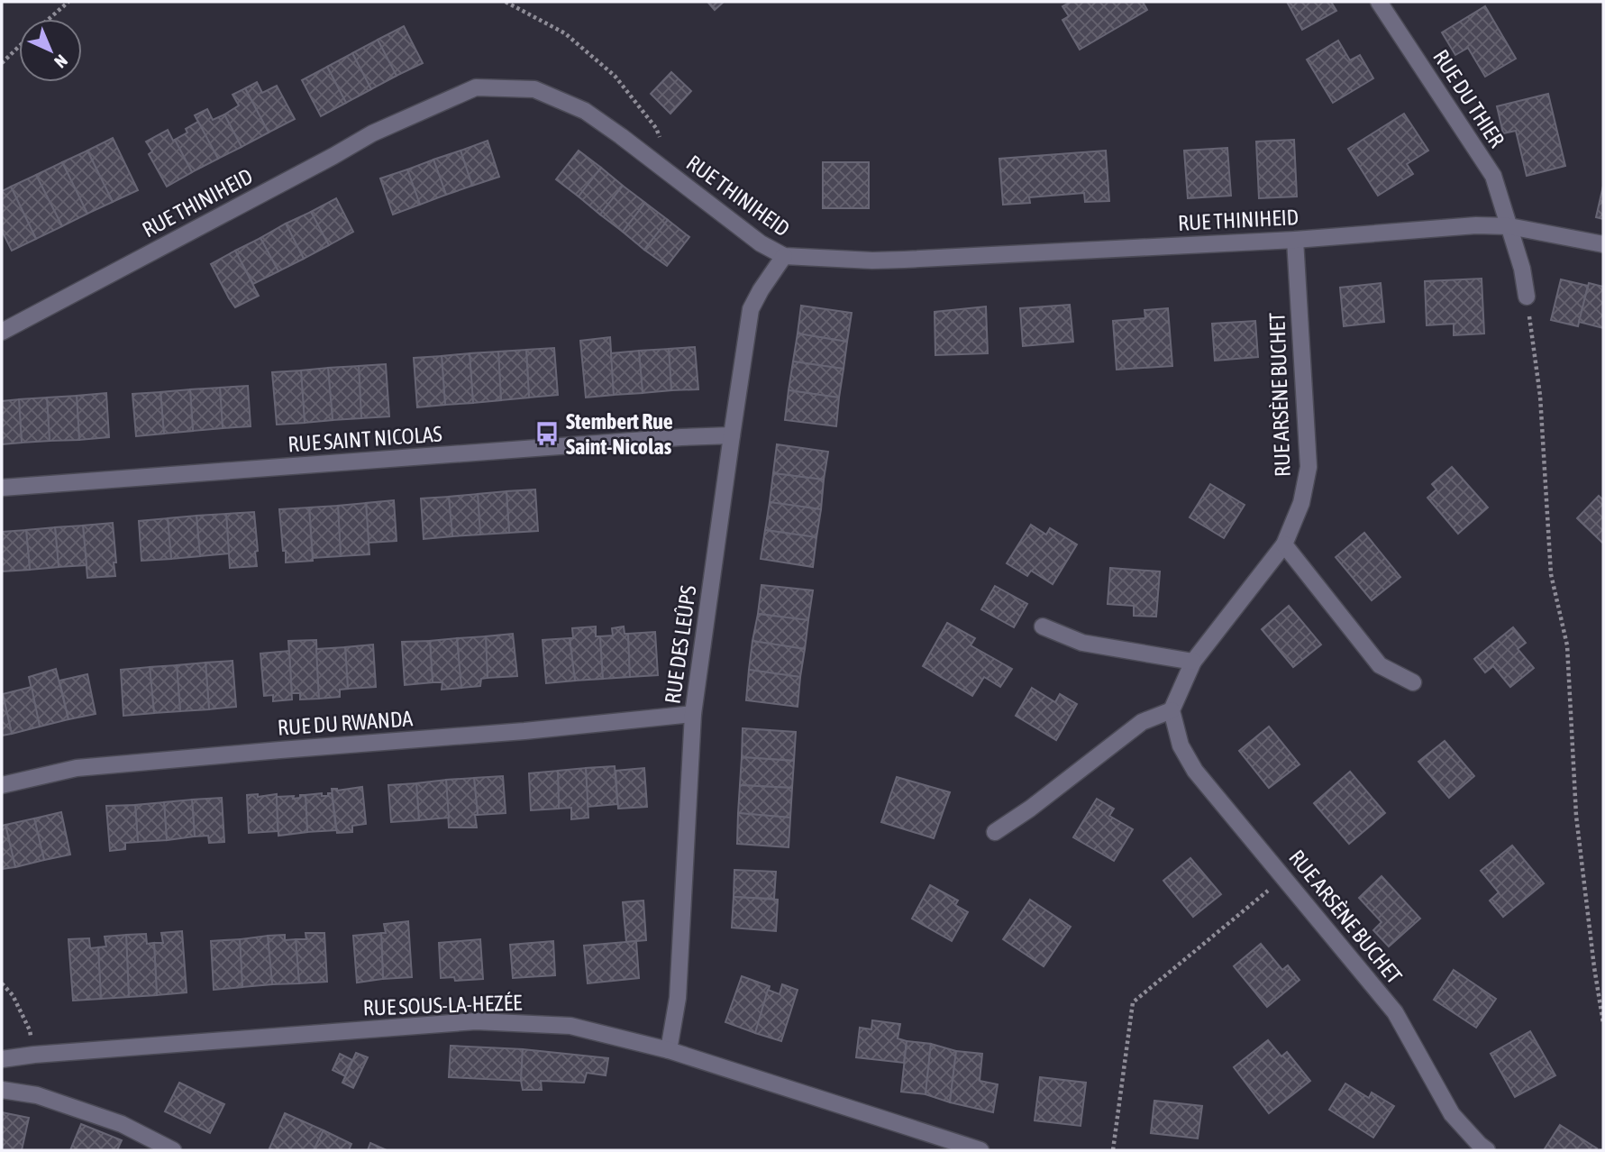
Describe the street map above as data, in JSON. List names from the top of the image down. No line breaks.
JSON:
{"streets":{"street":["RUE DU THIER","RUE THINIHEID","RUE ARSÈNE BUCHET","RUE SAINT NICOLAS","RUE DES LEÛPS","RUE DU RWANDA","RUE SOUS-LA-HEZÉE"]},"crossings":[["RUE DU THIER","RUE THINIHEID"],["RUE THINIHEID","RUE ARSÈNE BUCHET"],["RUE THINIHEID","RUE DES LEÛPS"],["RUE SAINT NICOLAS","RUE DES LEÛPS"],["RUE DES LEÛPS","RUE DU RWANDA"],["RUE DES LEÛPS","RUE SOUS-LA-HEZÉE"]],"places":{"bus stop":["Stembert Rue Saint-Nicolas"]},"north":"bottom right"}
